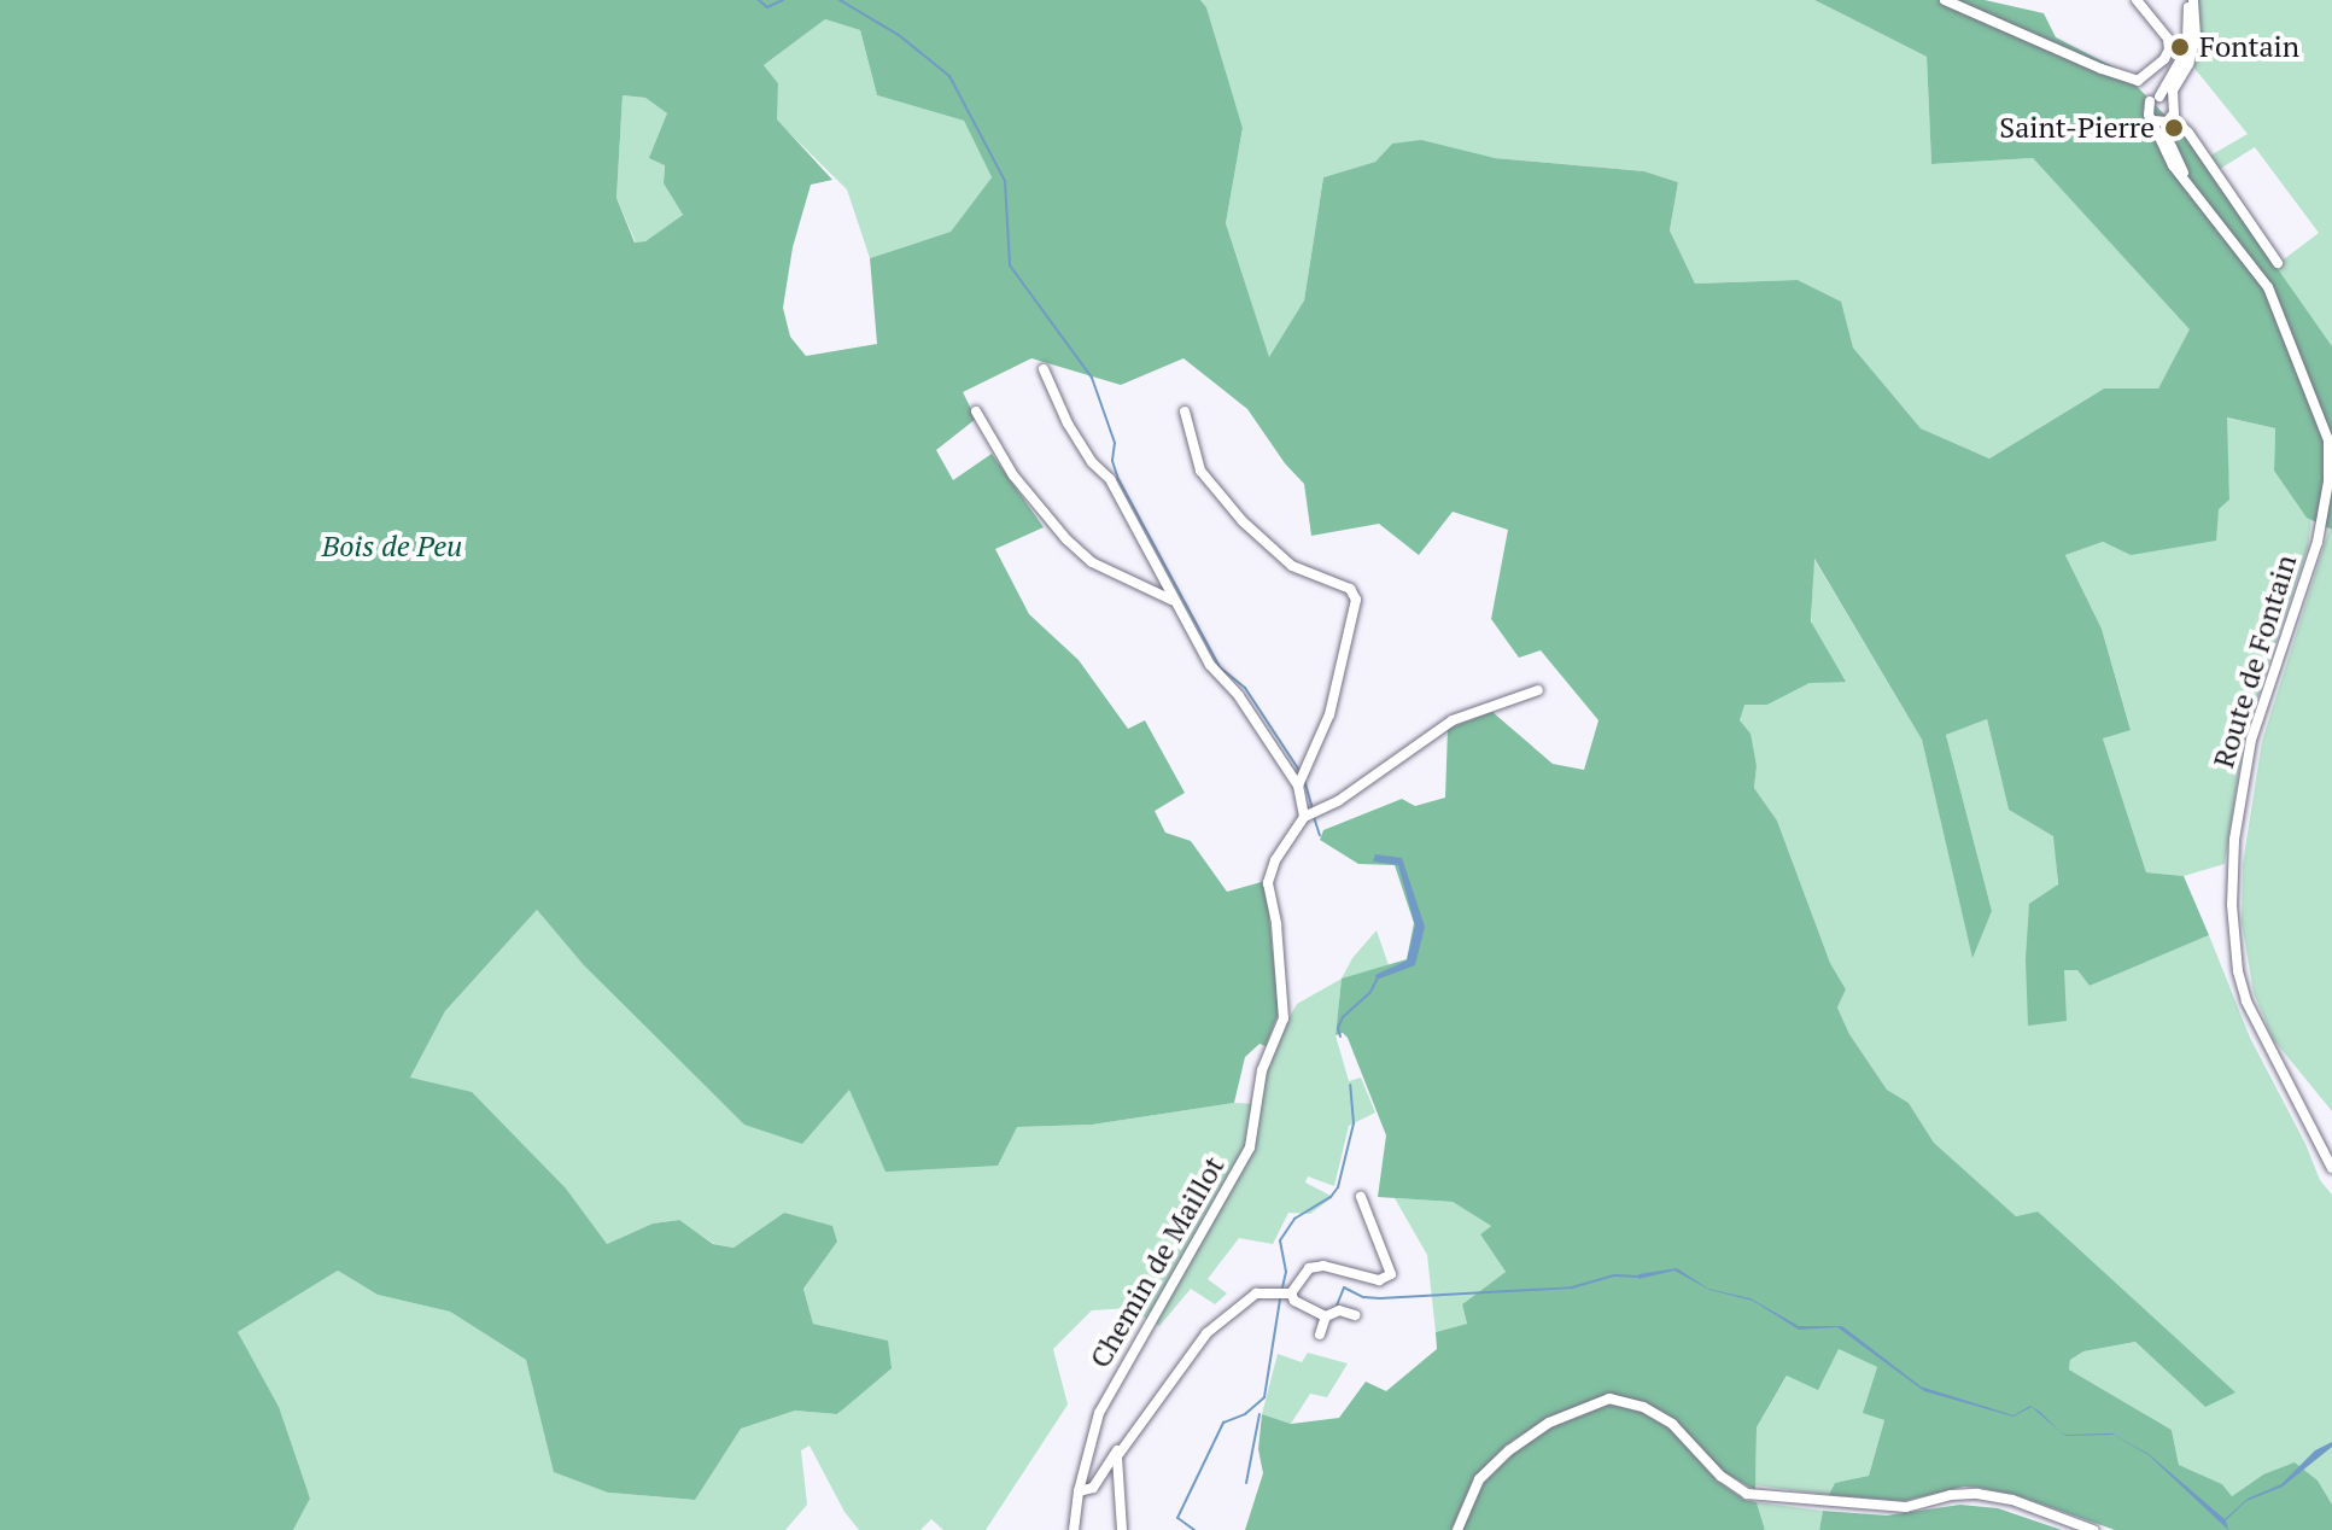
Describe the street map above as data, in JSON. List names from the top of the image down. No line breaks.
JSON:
{"streets":{"street":["Route de Fontain","Chemin de Maillot"]},"parks":["Bois de Peu"],"places":["Fontain","Saint-Pierre"]}
